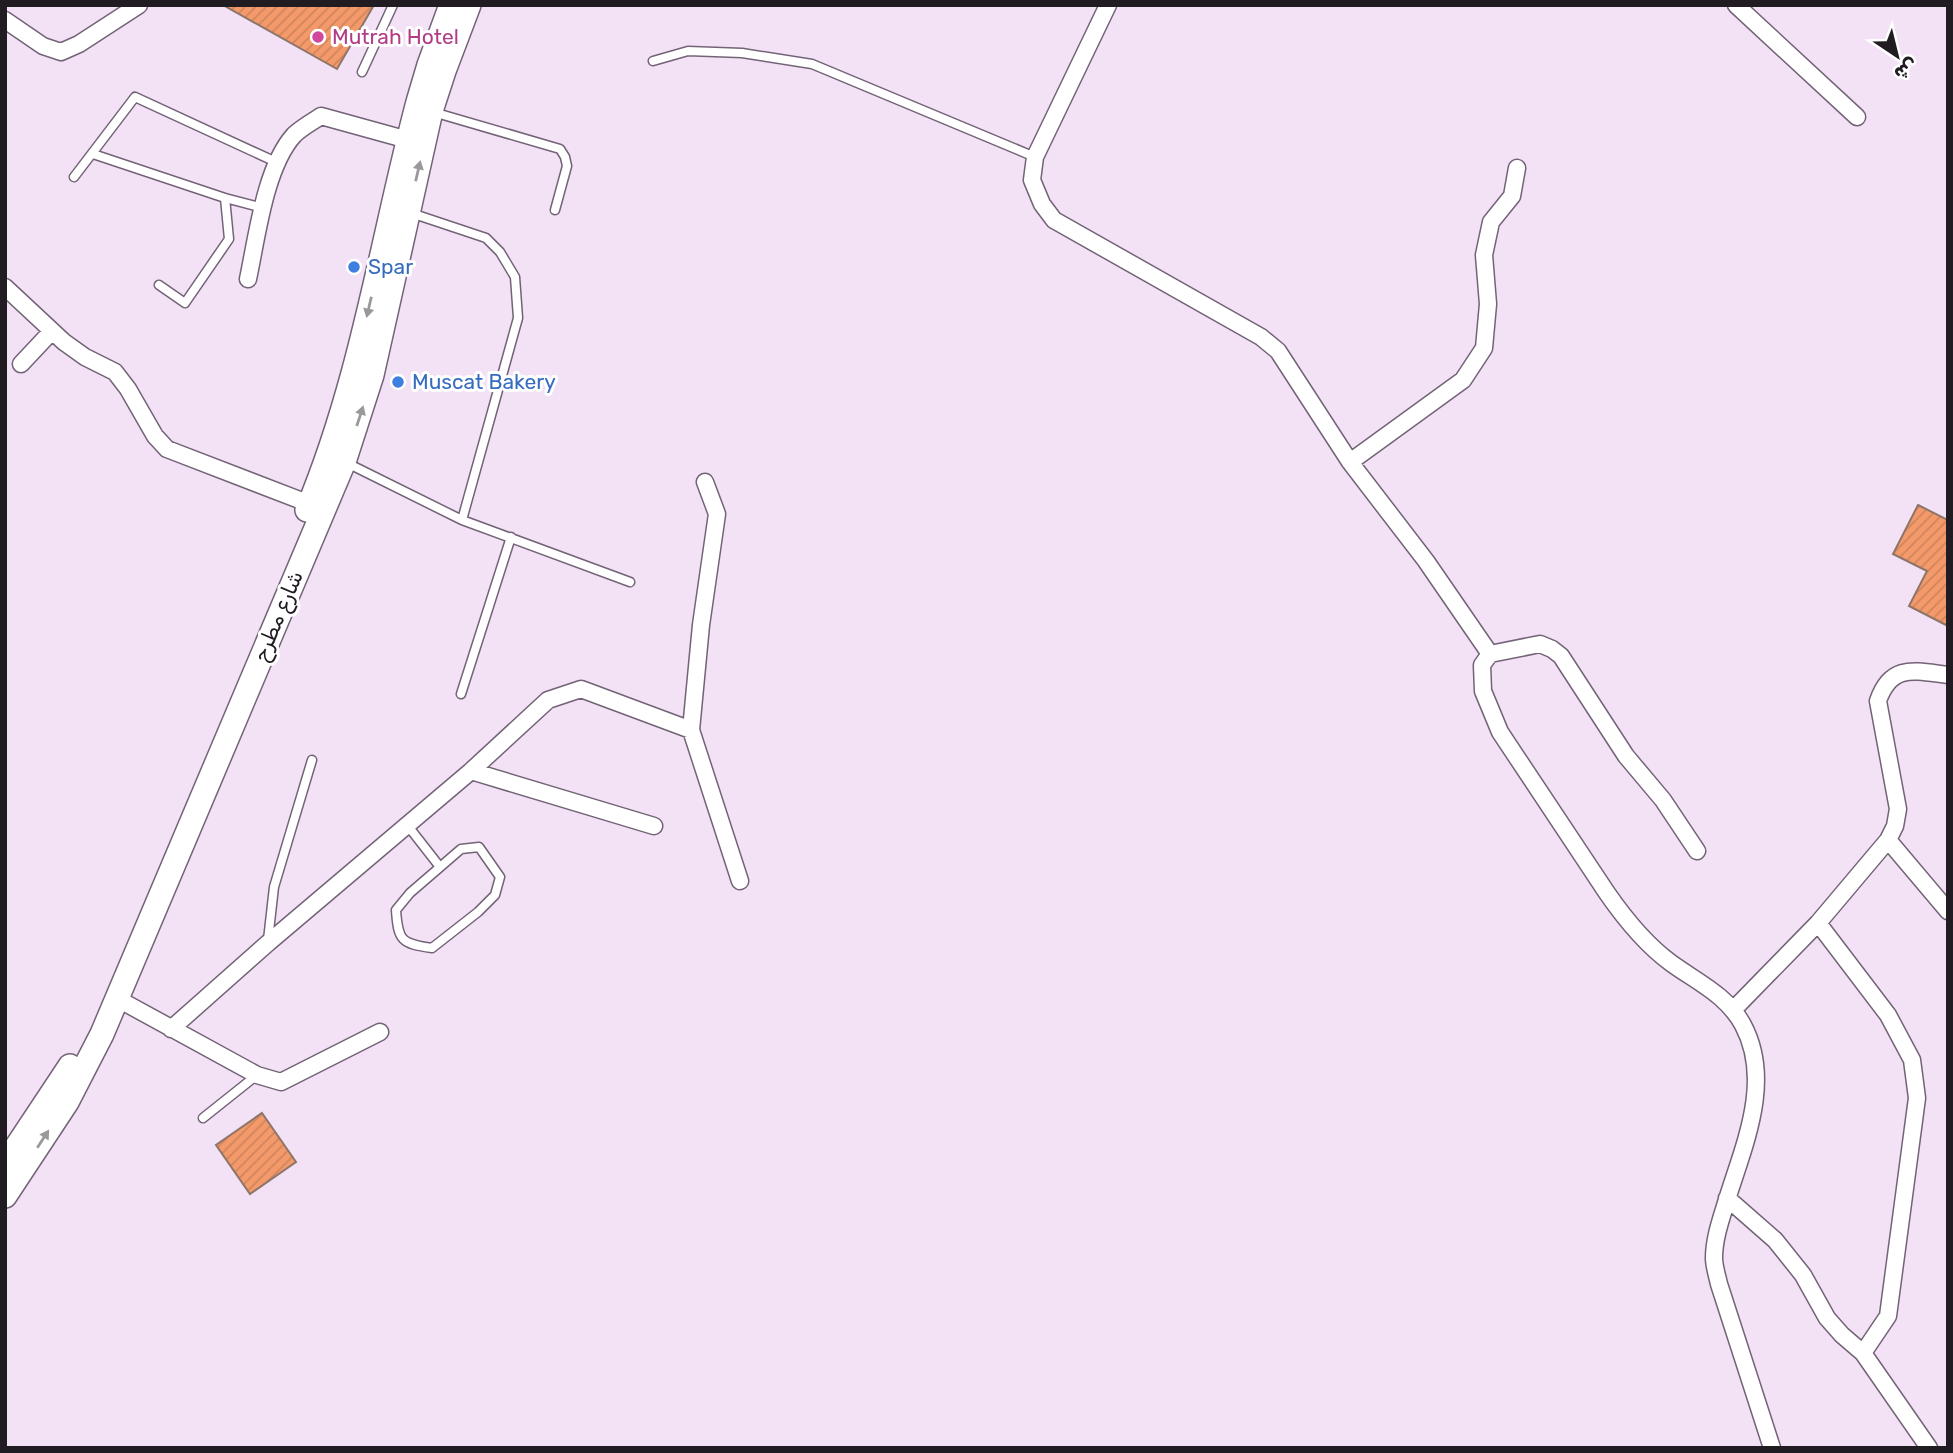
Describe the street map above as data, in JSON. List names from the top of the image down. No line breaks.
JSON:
{"streets":{"main road":["شارع مطرح"]},"places":["Mutrah Hotel","Spar","Muscat Bakery"],"north":"bottom right"}
